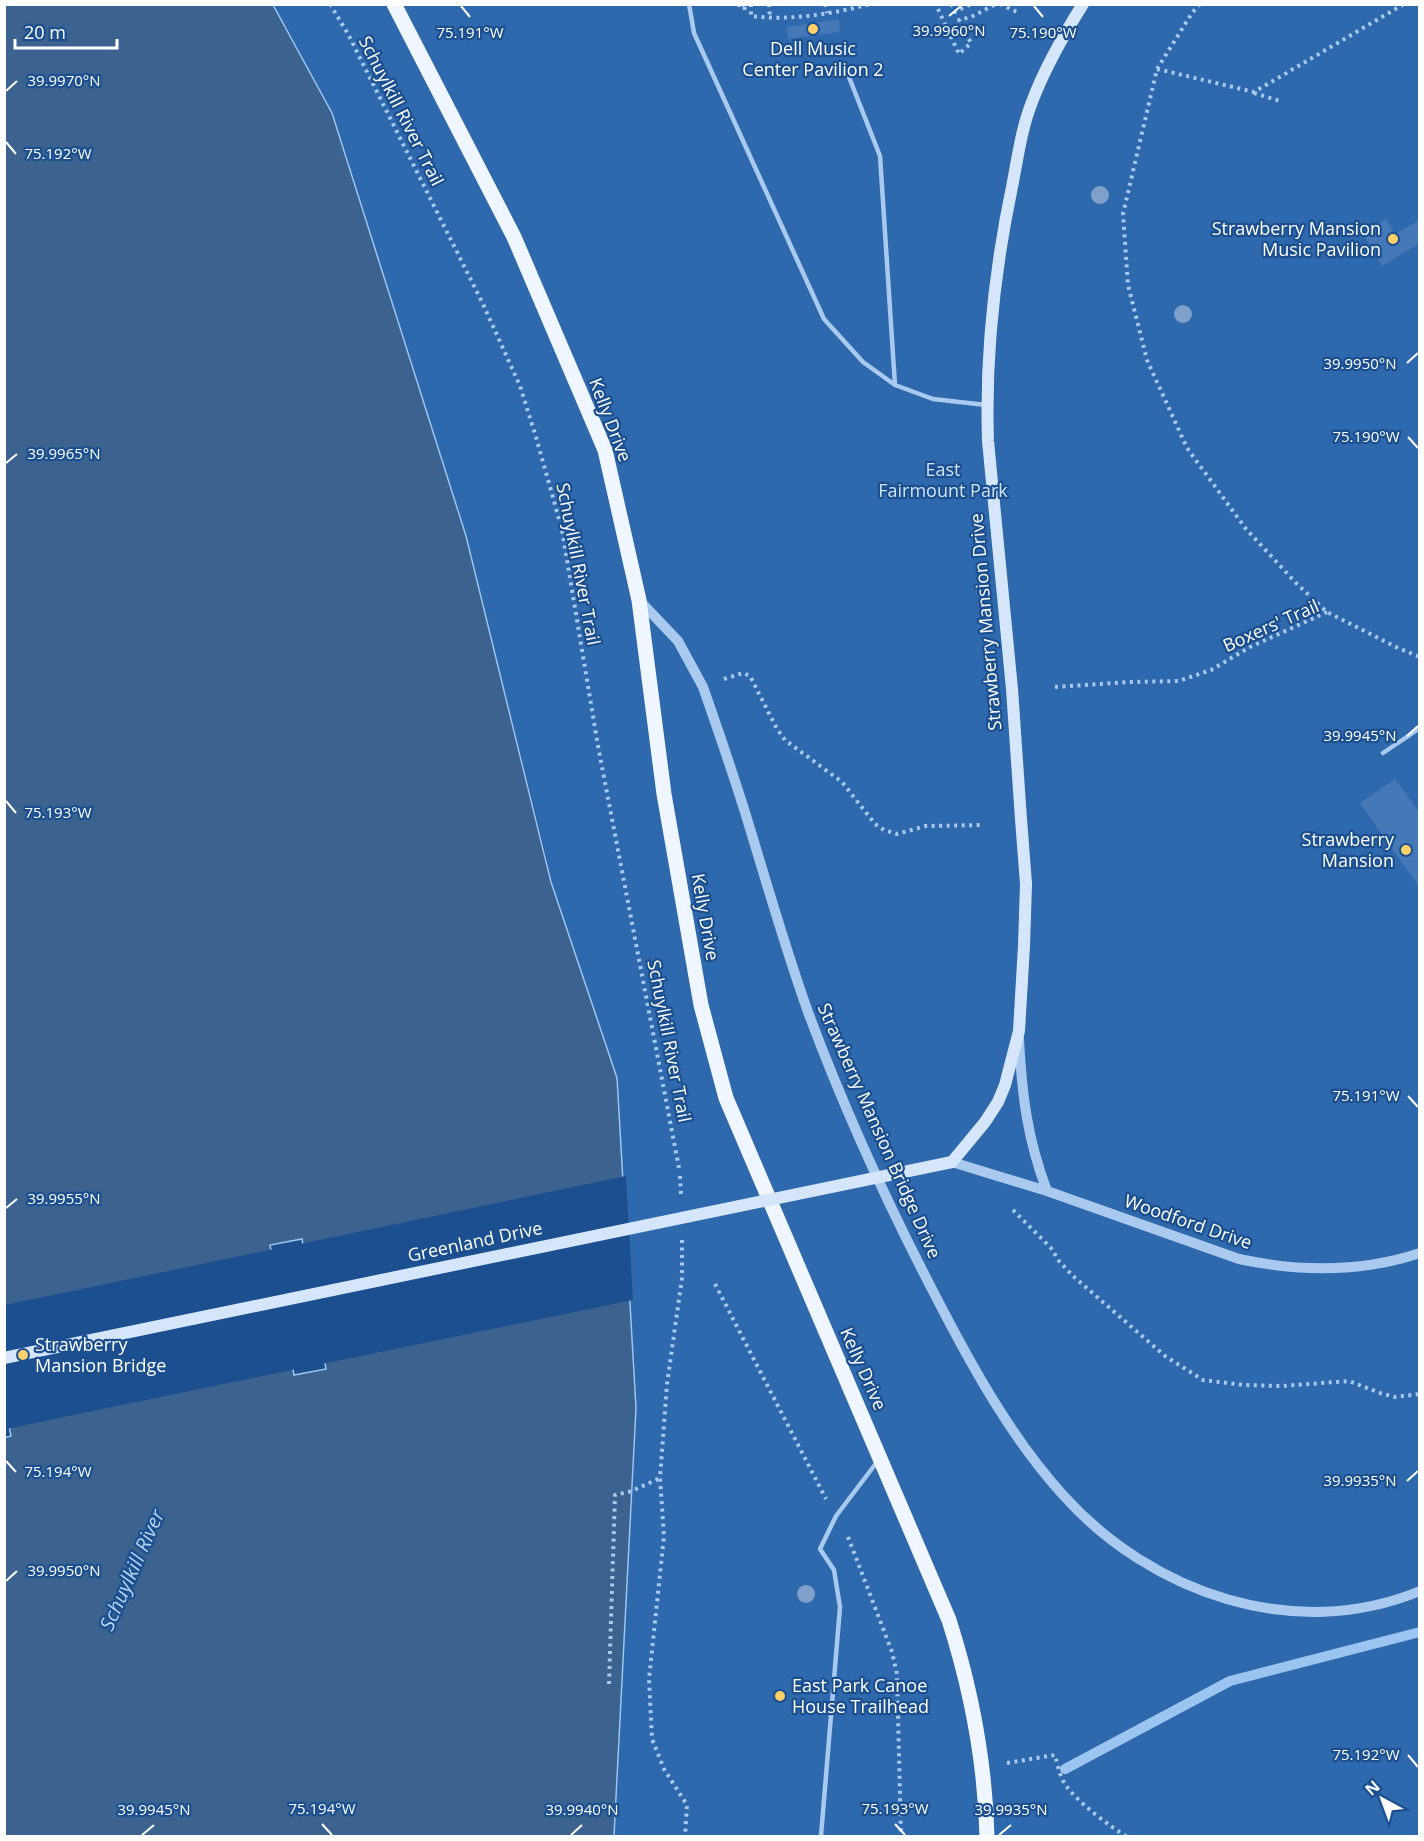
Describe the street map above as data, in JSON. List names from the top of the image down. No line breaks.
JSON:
{"streets":{"main road":["Kelly Drive","Strawberry Mansion Drive","Greenland Drive"],"street":["Strawberry Mansion Bridge Drive","Woodford Drive"],"path":["Schuylkill River Trail","Boxers' Trail"]},"crossings":[["Kelly Drive","Strawberry Mansion Bridge Drive"],["Strawberry Mansion Drive","Woodford Drive"],["Strawberry Mansion Drive","Greenland Drive"],["Woodford Drive","Greenland Drive"]],"water":["Schuylkill River"],"parks":["East Fairmount Park"],"places":["Dell Music Center Pavilion 2","Strawberry Mansion Music Pavilion","Strawberry Mansion","Strawberry Mansion Bridge","East Park Canoe House Trailhead"],"scale_bar":"20 m","north":"top left","coordinates":["39.9960°N","75.191°W","75.190°W","39.9970°N","75.192°W","39.9950°N","39.9965°N","39.9945°N","75.193°W","39.9955°N","75.194°W","39.9935°N","39.9940°N"]}
